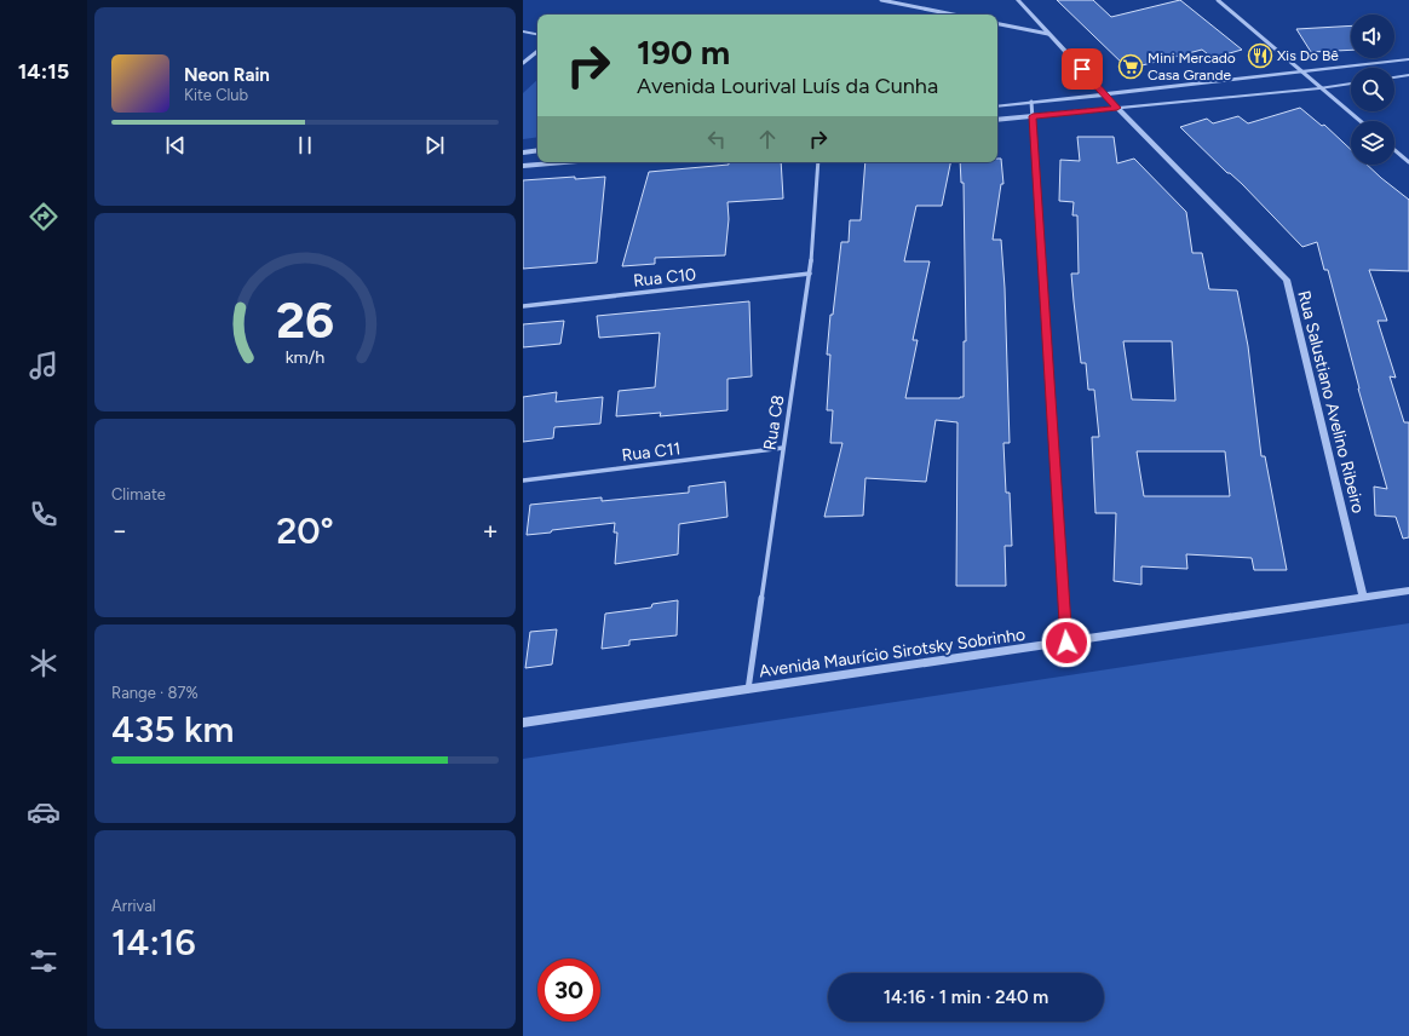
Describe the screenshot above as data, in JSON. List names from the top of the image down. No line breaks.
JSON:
{"streets":{"street":["Rua C10","Rua Salustiano Avelino Ribeiro","Rua C8","Rua C11","Avenida Maurício Sirotsky Sobrinho"]},"crossings":[["Rua C10","Rua C8"],["Rua Salustiano Avelino Ribeiro","Avenida Maurício Sirotsky Sobrinho"],["Rua C8","Rua C11"],["Rua C8","Avenida Maurício Sirotsky Sobrinho"]],"places":{"restaurant":["Xis Do Bê"],"supermarket":["Mini Mercado Casa Grande"]},"page":{"tabs":"14:15","turn":["190 m","Avenida Lourival Luís da Cunha"],"song":["Neon Rain","Kite Club"],"tile":["Climate",["Range · 87%","435 km"],["Arrival","14:16"]],"heat":["−","20°","+"],"limit":"30","trip":"14:16 · 1 min · 240 m","gauge":["26","km/h"]}}
